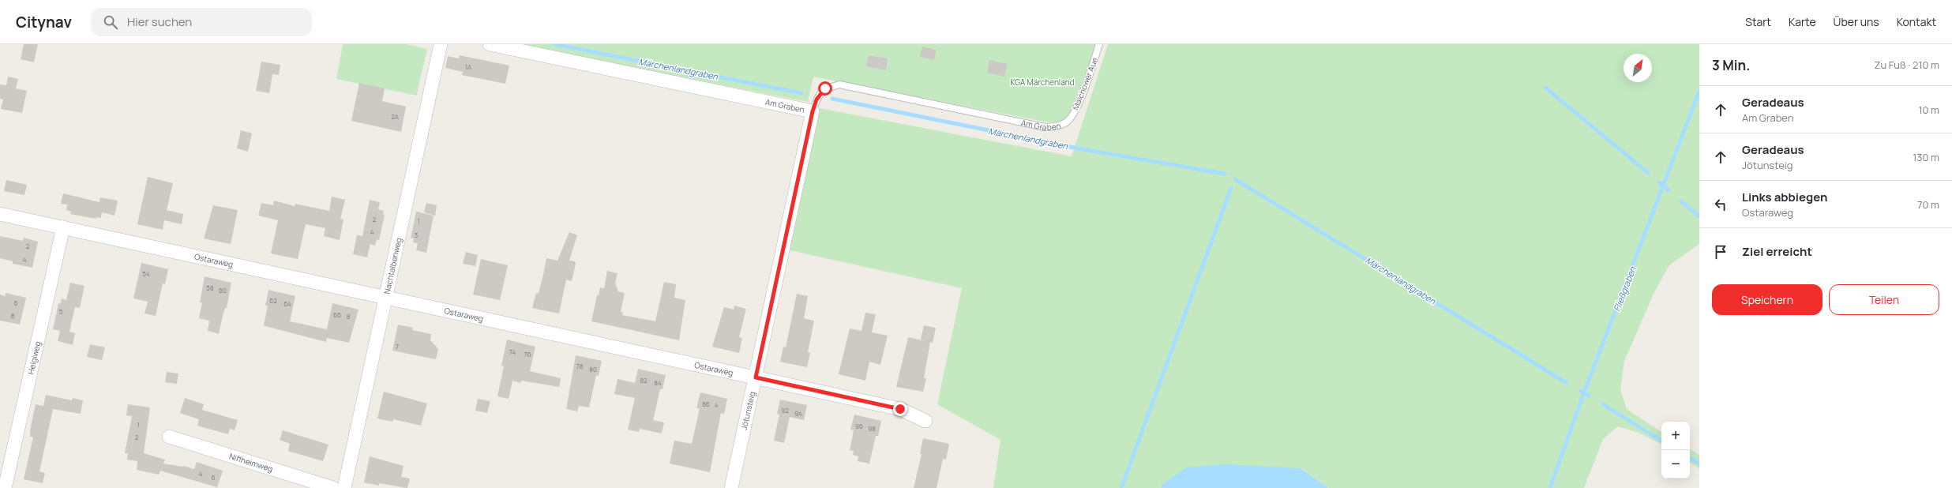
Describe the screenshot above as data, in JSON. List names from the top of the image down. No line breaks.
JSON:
{"streets":{"street":["Am Graben","Ostaraweg","Nachtalbenweg","Helgiweg","Jötunsteig","Niflheimweg"],"lane":["Malchower Aue"]},"crossings":[["Malchower Aue","Am Graben"],["Am Graben","Jötunsteig"],["Ostaraweg","Nachtalbenweg"],["Ostaraweg","Helgiweg"],["Ostaraweg","Jötunsteig"]],"water":["Märchenlandgraben","Fließgraben"],"parks":["KGA Märchenland"],"house_numbers":["1A","2A","2","1","4","3","2","4","54","58","60","62","6","64","5","66","8","8","7","74","76","78","80","82","84","86","4","92","94","1","96","98","2","4","6"],"north":"top right","page":{"header":"Citynav","search":"Hier suchen","nav":["Start","Karte","Über uns","Kontakt"],"heading":["3 Min.","Zu Fuß · 210 m"],"list":[["Geradeaus","Am Graben","10 m"],["Geradeaus","Jötunsteig","130 m"],["Links abbiegen","Ostaraweg","70 m"],"Ziel erreicht"],"buttons":["Speichern","Teilen"],"map_buttons":["+","−"]}}
